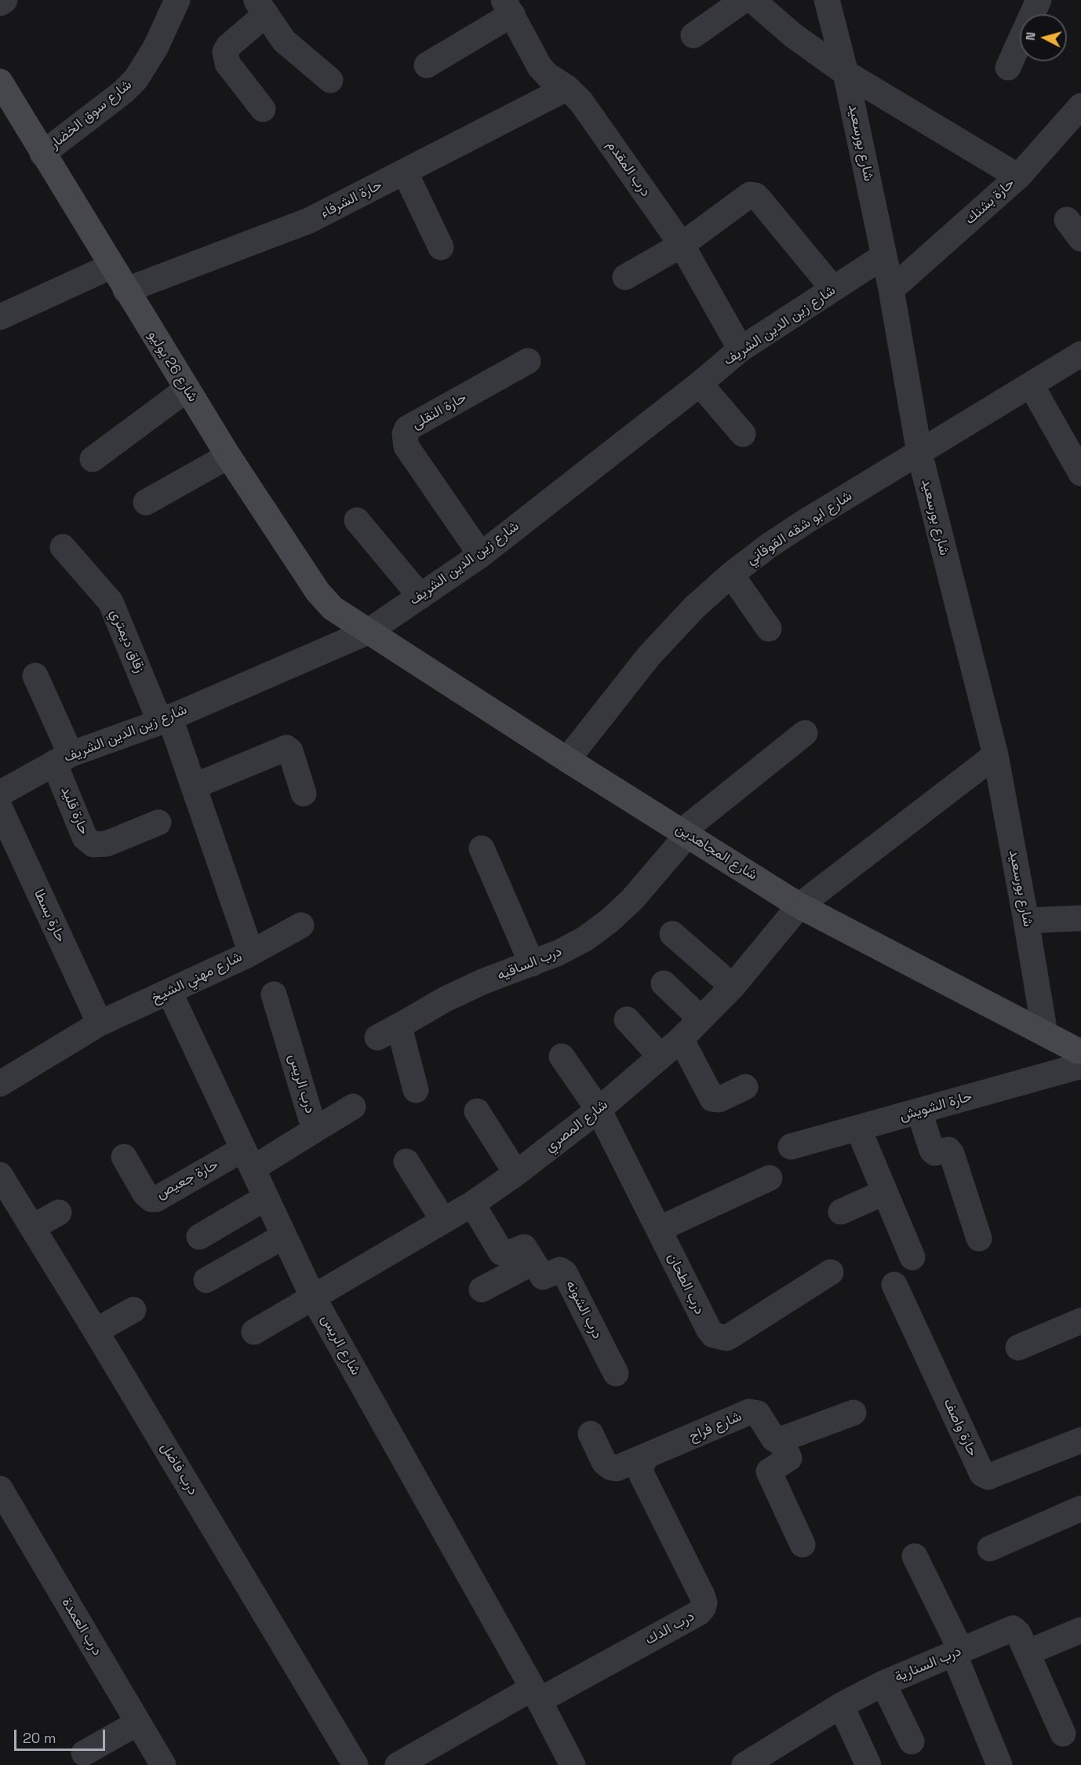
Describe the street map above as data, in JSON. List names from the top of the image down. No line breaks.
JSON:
{"streets":{"street":["شارع سوق الخضار","شارع بورسعيد","درب المقدم","حارة الشرفاء","حارة بشنك","شارع زين الدين الشريف","شارع 26 يوليو","حارة النقلى","شارع ابو شقه القوقاني","زقاق ديمتري","حارة قليد","شارع المجاهدين","حارة بسطا","درب الساقيه","شارع مهني الشيخ","درب الريس","حارة الشويش","شارع المصري","حارة جعيص","درب الطحان","درب الشونه","شارع الريس","شارع فراج","حارة واصف","درب فاضل","درب العمدة","درب الدك","درب السنارية"]},"crossings":[["شارع سوق الخضار","شارع 26 يوليو"],["شارع بورسعيد","حارة بشنك"],["شارع بورسعيد","شارع زين الدين الشريف"],["شارع بورسعيد","شارع ابو شقه القوقاني"],["شارع بورسعيد","شارع المجاهدين"],["شارع بورسعيد","شارع المصري"],["درب المقدم","حارة الشرفاء"],["درب المقدم","شارع زين الدين الشريف"],["حارة الشرفاء","شارع 26 يوليو"],["شارع زين الدين الشريف","شارع 26 يوليو"],["شارع زين الدين الشريف","حارة النقلى"],["شارع زين الدين الشريف","زقاق ديمتري"],["شارع زين الدين الشريف","حارة قليد"],["شارع زين الدين الشريف","شارع المجاهدين"],["شارع زين الدين الشريف","شارع مهني الشيخ"],["شارع 26 يوليو","شارع المجاهدين"],["شارع ابو شقه القوقاني","شارع المجاهدين"],["زقاق ديمتري","شارع مهني الشيخ"],["شارع المجاهدين","درب الساقيه"],["شارع المجاهدين","حارة الشويش"],["شارع المجاهدين","شارع المصري"],["حارة بسطا","شارع مهني الشيخ"],["شارع مهني الشيخ","شارع الريس"],["درب الريس","حارة جعيص"],["درب الريس","شارع الريس"],["شارع المصري","درب الطحان"],["شارع المصري","درب الشونه"],["شارع المصري","شارع الريس"],["حارة جعيص","شارع الريس"],["شارع الريس","درب الدك"],["شارع فراج","درب الدك"]],"scale_bar":"20 m","north":"left"}
